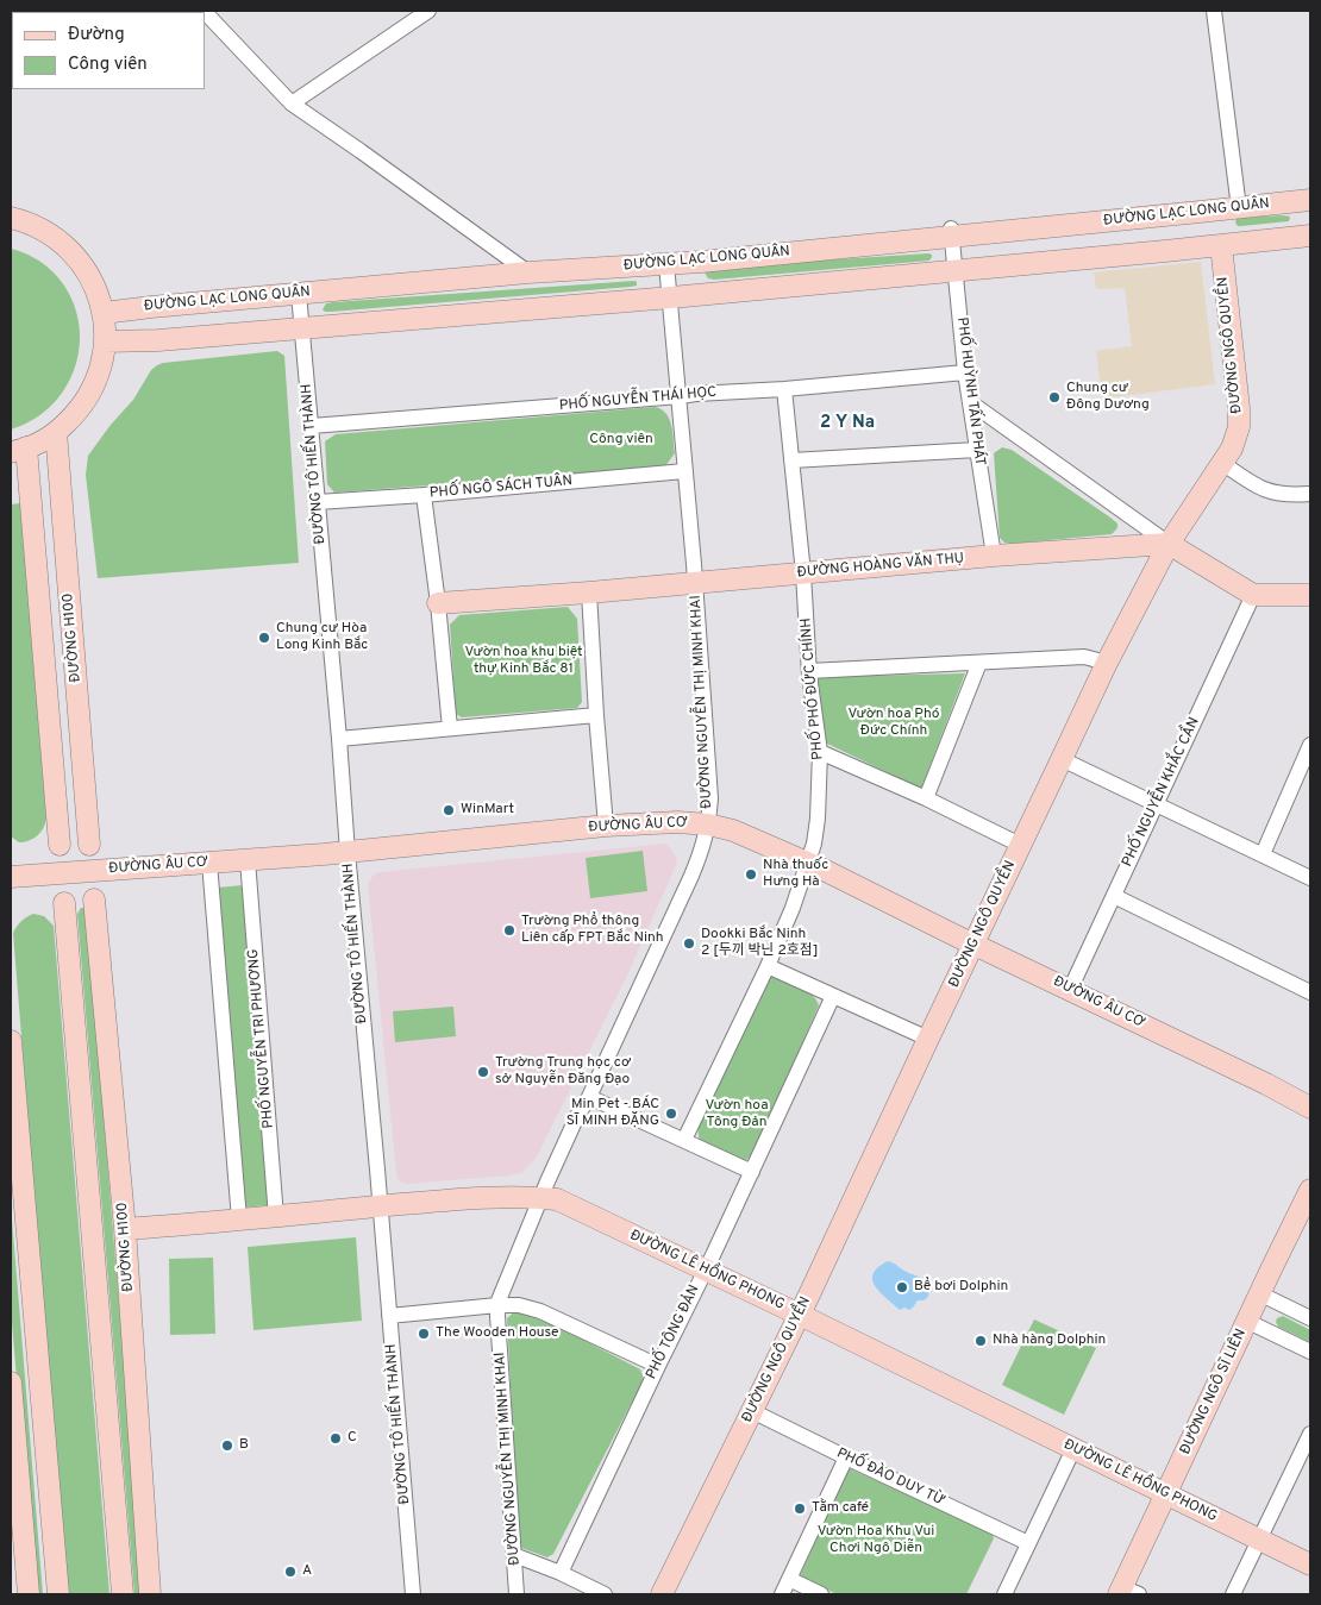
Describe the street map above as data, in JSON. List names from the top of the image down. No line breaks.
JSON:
{"streets":{"main road":["ĐƯỜNG LẠC LONG QUÂN","ĐƯỜNG NGÔ QUYỀN","ĐƯỜNG HOÀNG VĂN THỤ","ĐƯỜNG H100","ĐƯỜNG ÂU CƠ","ĐƯỜNG LÊ HỒNG PHONG","ĐƯỜNG NGÔ SĨ LIÊN"],"street":["PHỐ HUỲNH TẤN PHÁT","PHỐ NGUYỄN THÁI HỌC","ĐƯỜNG TÔ HIẾN THÀNH","PHỐ NGÔ SÁCH TUÂN","PHỐ PHÓ ĐỨC CHÍNH","ĐƯỜNG NGUYỄN THỊ MINH KHAI","PHỐ NGUYỄN KHẮC CẦN","PHỐ NGUYỄN TRI PHƯƠNG","PHỐ TÔNG ĐẢN","PHỐ ĐÀO DUY TỪ"]},"crossings":[["ĐƯỜNG LẠC LONG QUÂN","PHỐ HUỲNH TẤN PHÁT"],["ĐƯỜNG LẠC LONG QUÂN","ĐƯỜNG TÔ HIẾN THÀNH"],["ĐƯỜNG LẠC LONG QUÂN","ĐƯỜNG NGUYỄN THỊ MINH KHAI"],["ĐƯỜNG NGÔ QUYỀN","ĐƯỜNG HOÀNG VĂN THỤ"],["ĐƯỜNG NGÔ QUYỀN","ĐƯỜNG ÂU CƠ"],["ĐƯỜNG NGÔ QUYỀN","ĐƯỜNG LÊ HỒNG PHONG"],["ĐƯỜNG NGÔ QUYỀN","PHỐ ĐÀO DUY TỪ"],["PHỐ HUỲNH TẤN PHÁT","PHỐ NGUYỄN THÁI HỌC"],["PHỐ HUỲNH TẤN PHÁT","ĐƯỜNG HOÀNG VĂN THỤ"],["PHỐ NGUYỄN THÁI HỌC","ĐƯỜNG TÔ HIẾN THÀNH"],["PHỐ NGUYỄN THÁI HỌC","PHỐ PHÓ ĐỨC CHÍNH"],["PHỐ NGUYỄN THÁI HỌC","ĐƯỜNG NGUYỄN THỊ MINH KHAI"],["ĐƯỜNG TÔ HIẾN THÀNH","PHỐ NGÔ SÁCH TUÂN"],["ĐƯỜNG TÔ HIẾN THÀNH","ĐƯỜNG ÂU CƠ"],["ĐƯỜNG TÔ HIẾN THÀNH","ĐƯỜNG LÊ HỒNG PHONG"],["PHỐ NGÔ SÁCH TUÂN","ĐƯỜNG NGUYỄN THỊ MINH KHAI"],["ĐƯỜNG HOÀNG VĂN THỤ","PHỐ PHÓ ĐỨC CHÍNH"],["ĐƯỜNG HOÀNG VĂN THỤ","ĐƯỜNG NGUYỄN THỊ MINH KHAI"],["ĐƯỜNG H100","ĐƯỜNG LÊ HỒNG PHONG"],["PHỐ PHÓ ĐỨC CHÍNH","ĐƯỜNG ÂU CƠ"],["ĐƯỜNG NGUYỄN THỊ MINH KHAI","ĐƯỜNG ÂU CƠ"],["ĐƯỜNG NGUYỄN THỊ MINH KHAI","ĐƯỜNG LÊ HỒNG PHONG"],["PHỐ NGUYỄN KHẮC CẦN","ĐƯỜNG ÂU CƠ"],["ĐƯỜNG ÂU CƠ","PHỐ NGUYỄN TRI PHƯƠNG"],["PHỐ NGUYỄN TRI PHƯƠNG","ĐƯỜNG LÊ HỒNG PHONG"],["ĐƯỜNG LÊ HỒNG PHONG","PHỐ TÔNG ĐẢN"],["ĐƯỜNG LÊ HỒNG PHONG","ĐƯỜNG NGÔ SĨ LIÊN"]],"districts":["2 Y Na"],"parks":["Công viên","Vườn hoa khu biệt thự Kinh Bắc 81","Vườn hoa Phó Đức Chính","Vườn hoa Tông Đản","Vườn Hoa Khu Vui Chơi Ngô Diễn"],"places":["Chung cư Đông Dương","Chung cư Hòa Long Kinh Bắc","WinMart","Nhà thuốc Hưng Hà","Trường Phổ thông Liên cấp FPT Bắc Ninh","Dookki Bắc Ninh 2 [두끼 박닌 2호점]","Trường Trung học cơ sở Nguyễn Đăng Đạo","Min Pet - BÁC SĨ MINH ĐẶNG","Bể bơi Dolphin","The Wooden House","Nhà hàng Dolphin","C","B","Tằm café","A"],"legend":["Đường","Công viên"]}
